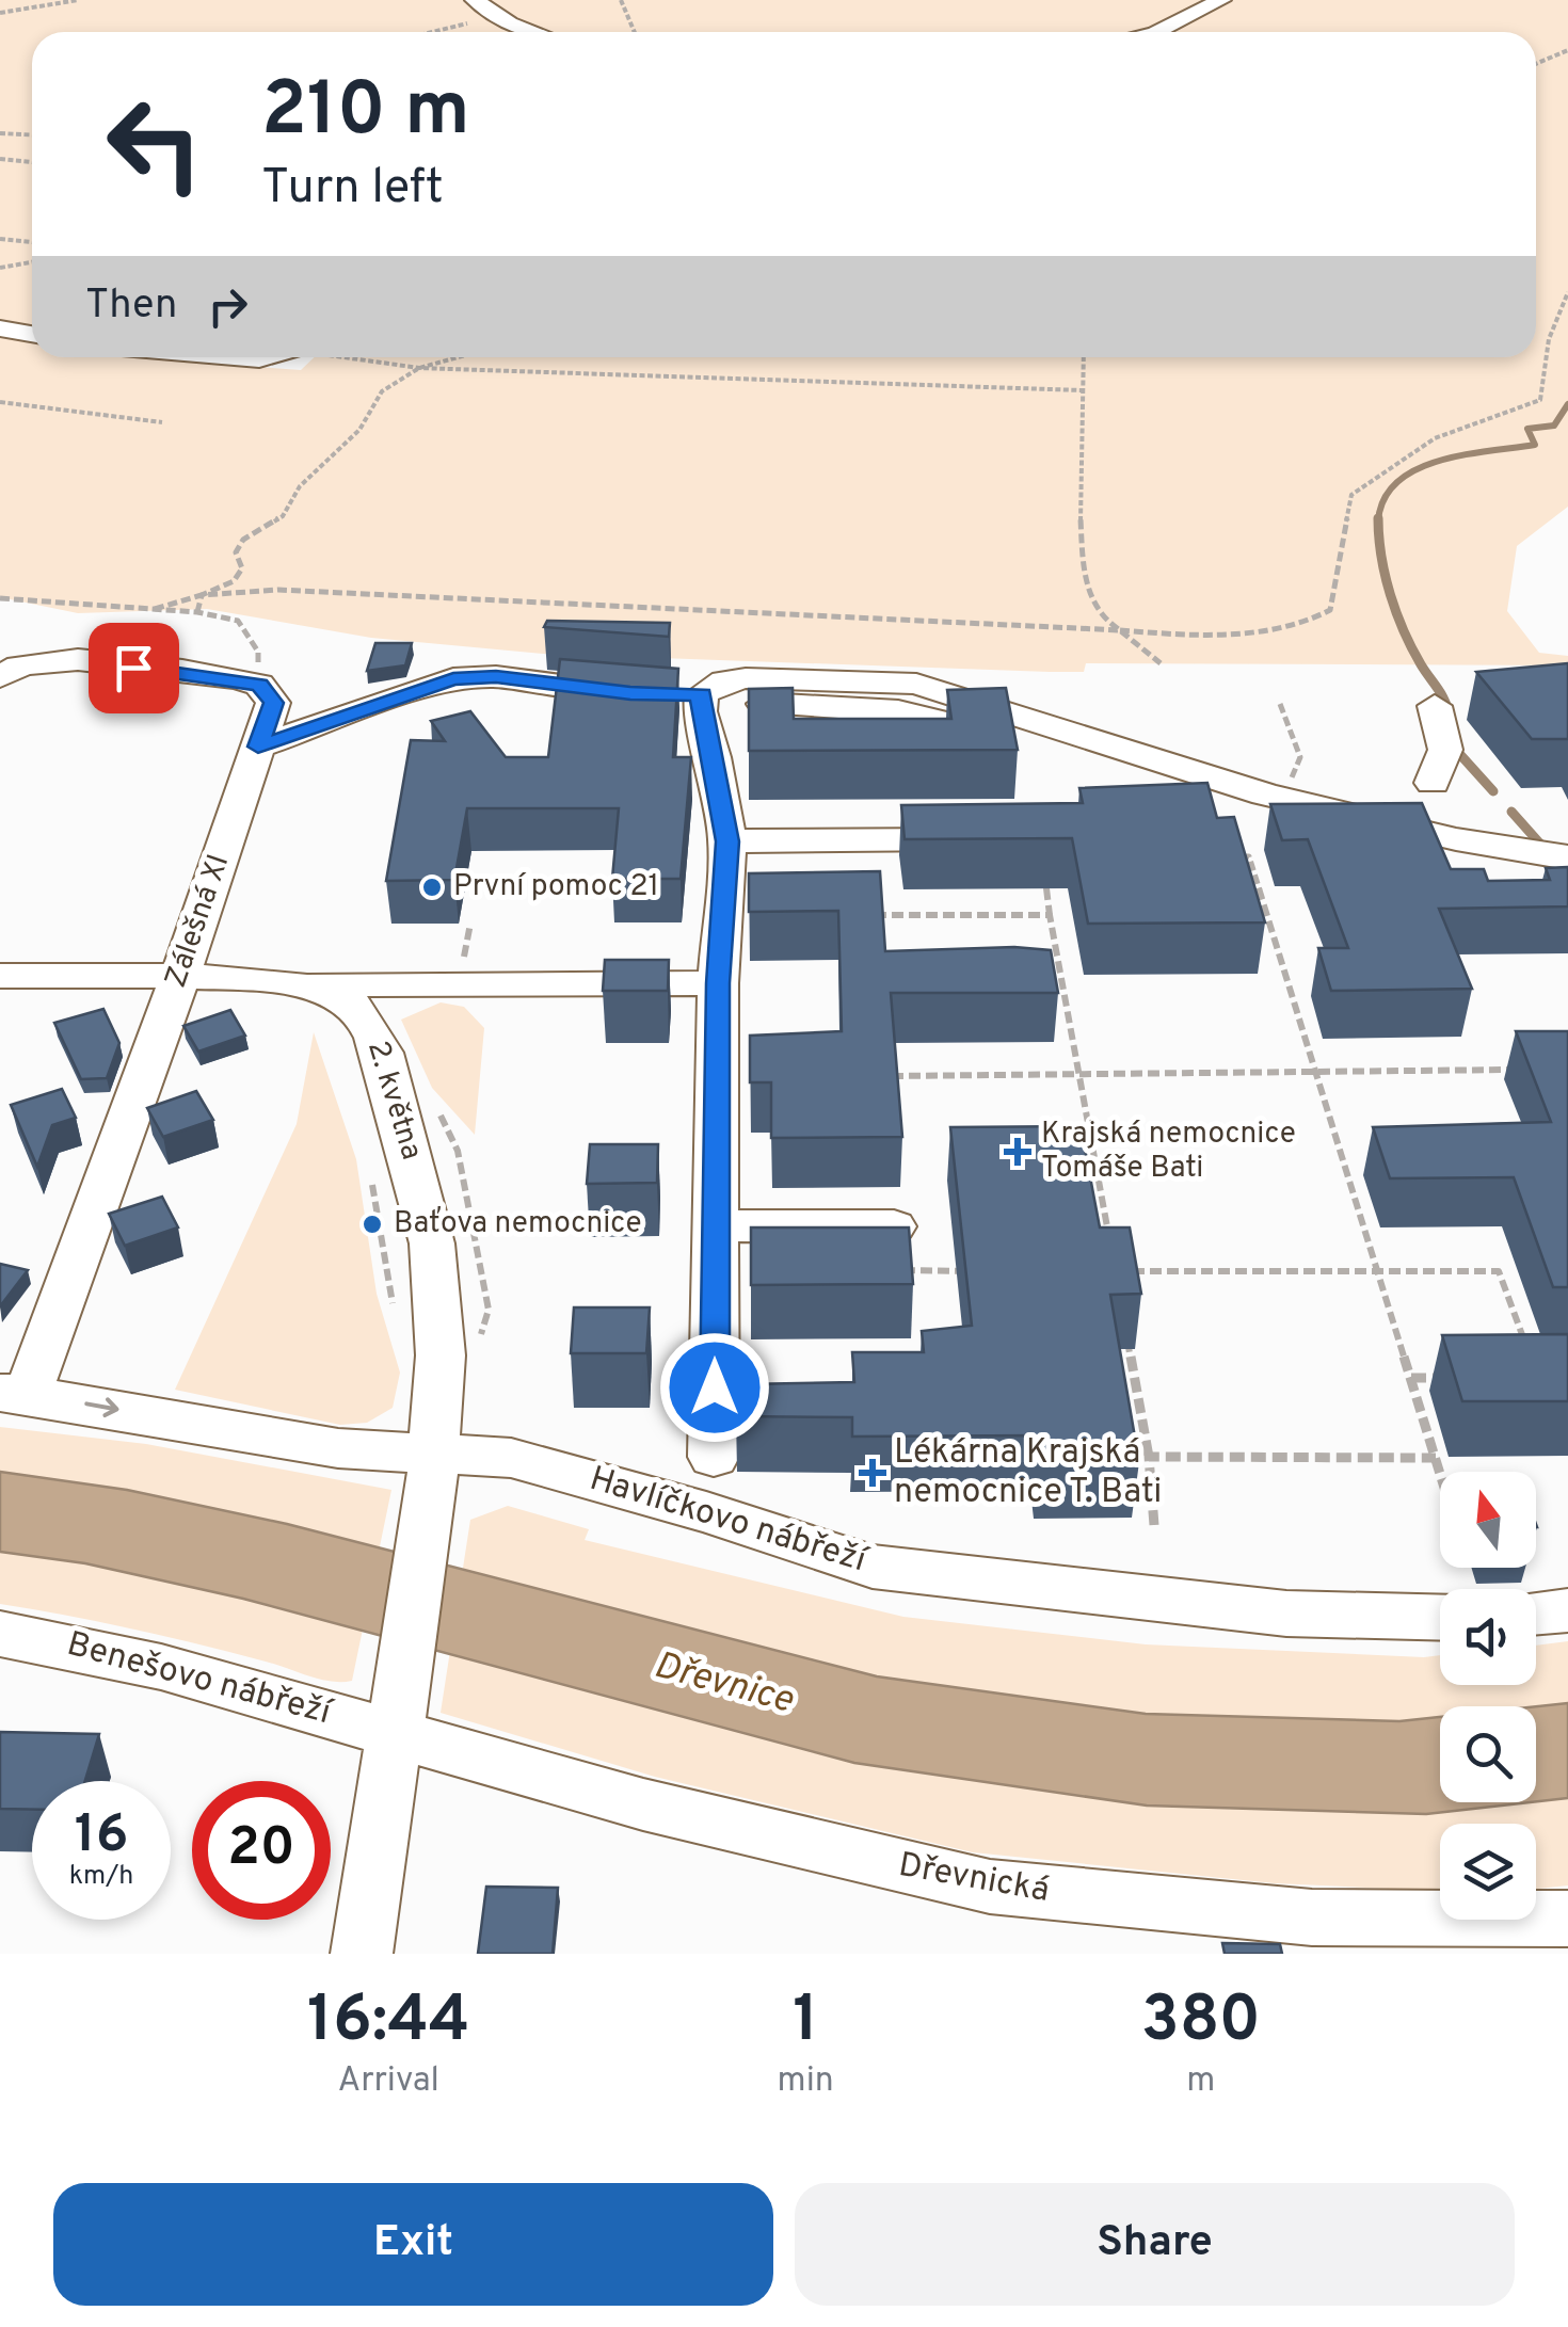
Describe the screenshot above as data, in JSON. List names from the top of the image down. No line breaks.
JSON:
{"streets":{"street":["Zálešná XI","2. května","Havlíčkovo nábřeží","Benešovo nábřeží","Dřevnická"]},"crossings":[["Zálešná XI","2. května"],["Zálešná XI","Havlíčkovo nábřeží"],["2. května","Havlíčkovo nábřeží"],["2. května","Benešovo nábřeží"],["2. května","Dřevnická"],["Benešovo nábřeží","Dřevnická"]],"water":["Dřevnice"],"places":{"other":["První pomoc 21","Baťova nemocnice"],"health":["Krajská nemocnice Tomáše Bati","Lékárna Krajská nemocnice T. Bati"]},"north":"top","page":{"turn":["210 m","Turn left"],"then":"Then","speed":"16 km/h","limit":"20","eta":["16:44","Arrival","1","min","380","m"],"buttons":["Exit","Share"]}}
